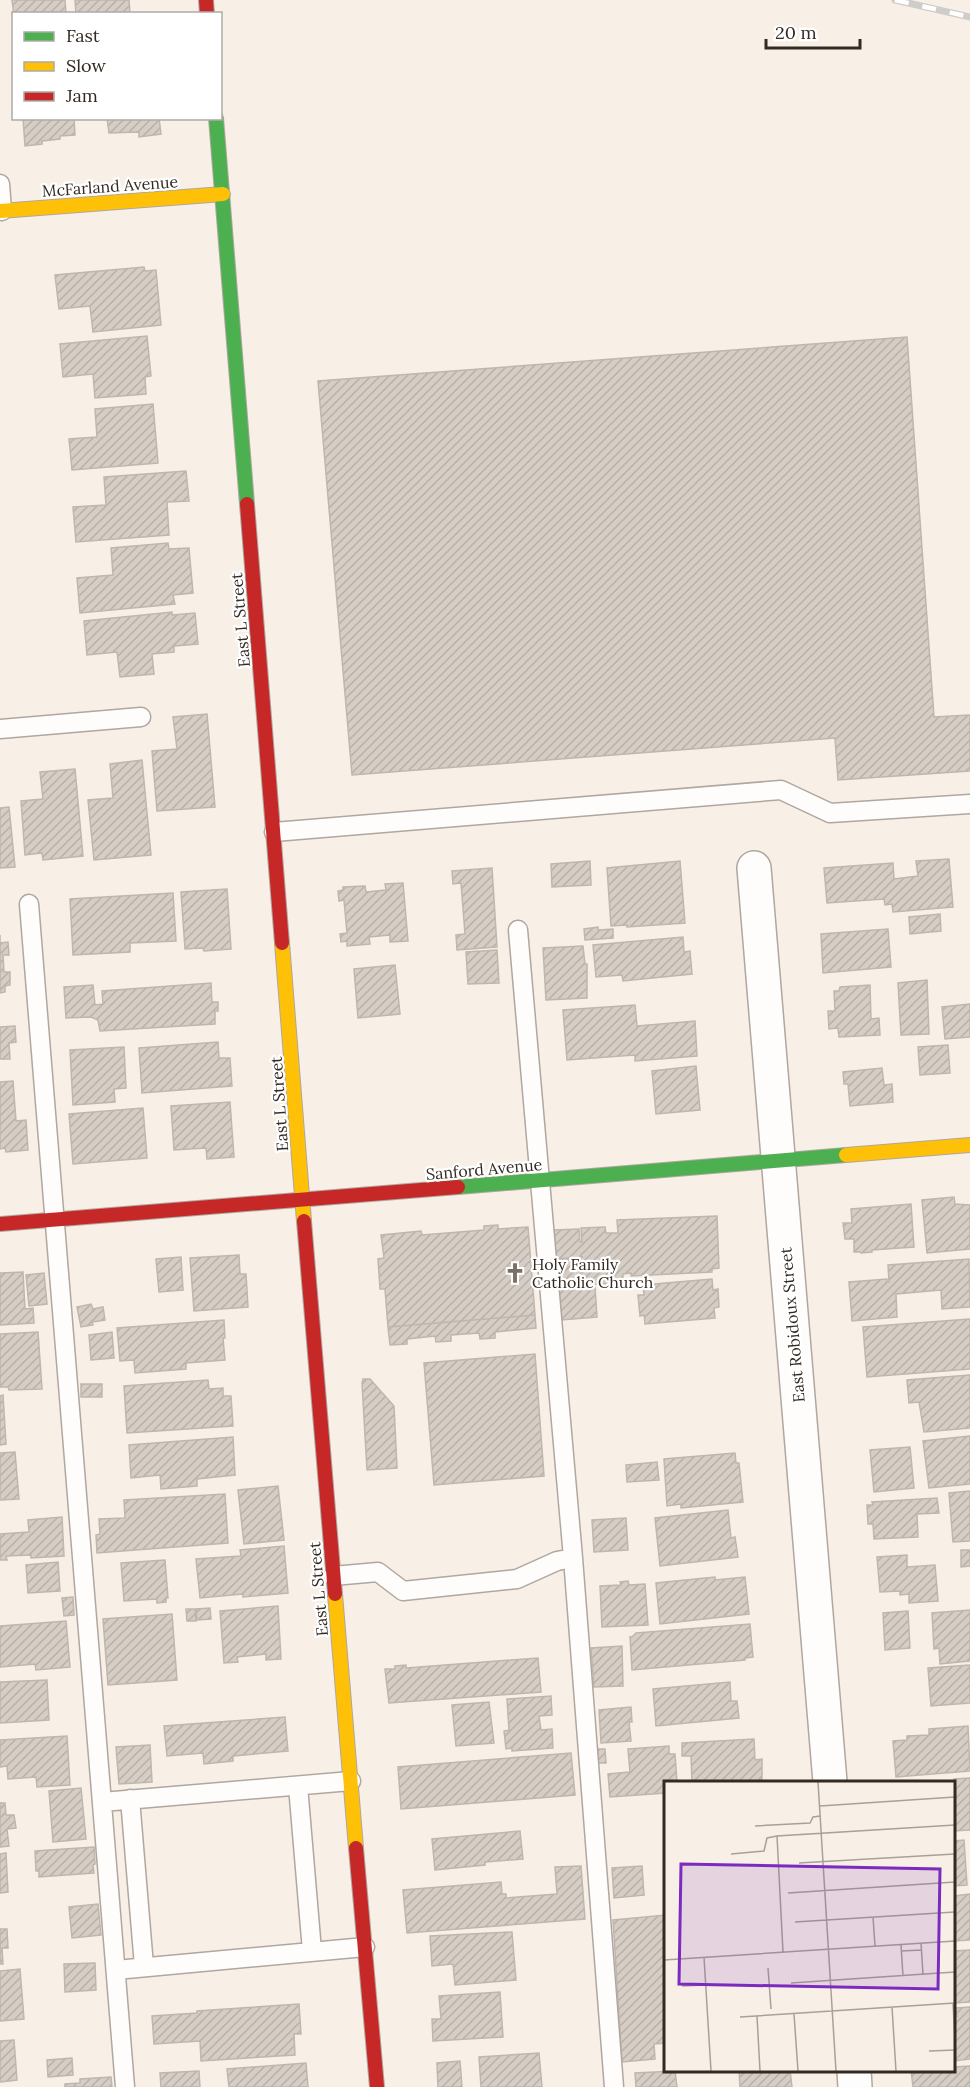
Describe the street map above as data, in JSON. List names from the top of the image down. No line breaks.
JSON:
{"streets":{"street":["McFarland Avenue","East L Street","Sanford Avenue","East Robidoux Street"]},"crossings":[["McFarland Avenue","East L Street"],["East L Street","Sanford Avenue"],["Sanford Avenue","East Robidoux Street"]],"places":{"church":["Holy Family Catholic Church"]},"legend":["Fast","Slow","Jam"],"scale_bar":"20 m"}
